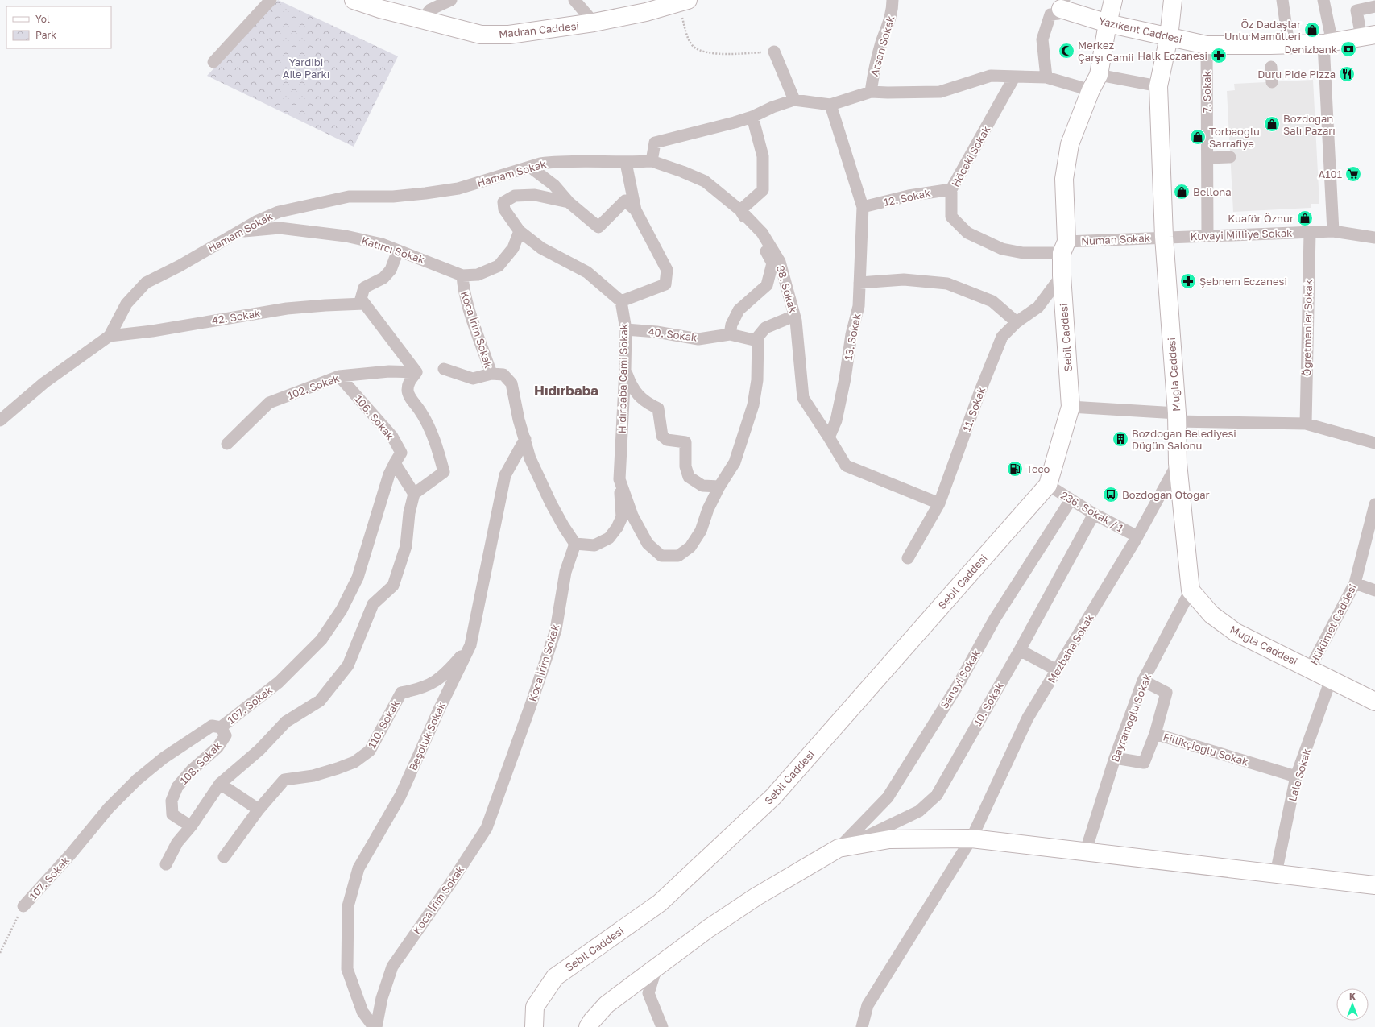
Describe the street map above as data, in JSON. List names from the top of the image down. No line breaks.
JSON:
{"streets":{"street":["Madran Caddesi","Yazıkent Caddesi","Arsan Sokak","7. Sokak","Höceki Sokak","Hamam Sokak","12. Sokak","Kuvayi Milliye Sokak","Numan Sokak","Katırcı Sokak","38. Sokak","42. Sokak","Ögretmenler Sokak","Koca İrim Sokak","40. Sokak","13. Sokak","Sebil Caddesi","Muğla Caddesi","Hıdırbaba Cami Sokak","102. Sokak","11. Sokak","106. Sokak","236. Sokak / 1","Hükümet Caddesi","Mezbaha Sokak","Sanayi Sokak","10. Sokak","107. Sokak","Bayramoğlu Sokak","110. Sokak","Beşoluk Sokak","Fillikçioğlu Sokak","108. Sokak","Lale Sokak"]},"crossings":[["Yazıkent Caddesi","7. Sokak"],["Yazıkent Caddesi","Sebil Caddesi"],["Yazıkent Caddesi","Muğla Caddesi"],["7. Sokak","Kuvayi Milliye Sokak"],["Höceki Sokak","12. Sokak"],["Höceki Sokak","Numan Sokak"],["Höceki Sokak","Sebil Caddesi"],["Hamam Sokak","Katırcı Sokak"],["Hamam Sokak","38. Sokak"],["Hamam Sokak","42. Sokak"],["12. Sokak","13. Sokak"],["Kuvayi Milliye Sokak","Numan Sokak"],["Kuvayi Milliye Sokak","Ögretmenler Sokak"],["Kuvayi Milliye Sokak","Muğla Caddesi"],["Numan Sokak","Sebil Caddesi"],["Numan Sokak","Muğla Caddesi"],["Katırcı Sokak","Koca İrim Sokak"],["38. Sokak","13. Sokak"],["Koca İrim Sokak","Beşoluk Sokak"],["40. Sokak","Hıdırbaba Cami Sokak"],["Sebil Caddesi","11. Sokak"],["Sebil Caddesi","236. Sokak / 1"],["Muğla Caddesi","Hükümet Caddesi"],["Muğla Caddesi","Mezbaha Sokak"],["Muğla Caddesi","Bayramoğlu Sokak"],["Muğla Caddesi","Lale Sokak"],["102. Sokak","106. Sokak"],["106. Sokak","107. Sokak"],["236. Sokak / 1","Mezbaha Sokak"],["236. Sokak / 1","Sanayi Sokak"],["236. Sokak / 1","10. Sokak"],["Sanayi Sokak","10. Sokak"],["107. Sokak","108. Sokak"],["Bayramoğlu Sokak","Fillikçioğlu Sokak"],["110. Sokak","Beşoluk Sokak"],["Fillikçioğlu Sokak","Lale Sokak"]],"districts":["Hıdırbaba"],"parks":["Yardibi Aile Parkı"],"places":{"shop":["Öz Dadaşlar Unlu Mamülleri","Bozdoğan Salı Pazarı","Torbaoğlu Sarrafiye","Bellona","Kuaför Öznur"],"bank":["Denizbank"],"mosque":["Merkez Çarşı Camii"],"pharmacy":["Halk Eczanesi","Şebnem Eczanesi"],"restaurant":["Duru Pide Pizza"],"supermarket":["A101"],"building":["Bozdoğan Belediyesi Düğün Salonu"],"fuel station":["Teco"],"bus stop":["Bozdoğan Otogar"]},"legend":["Yol","Park"],"north":"top"}
